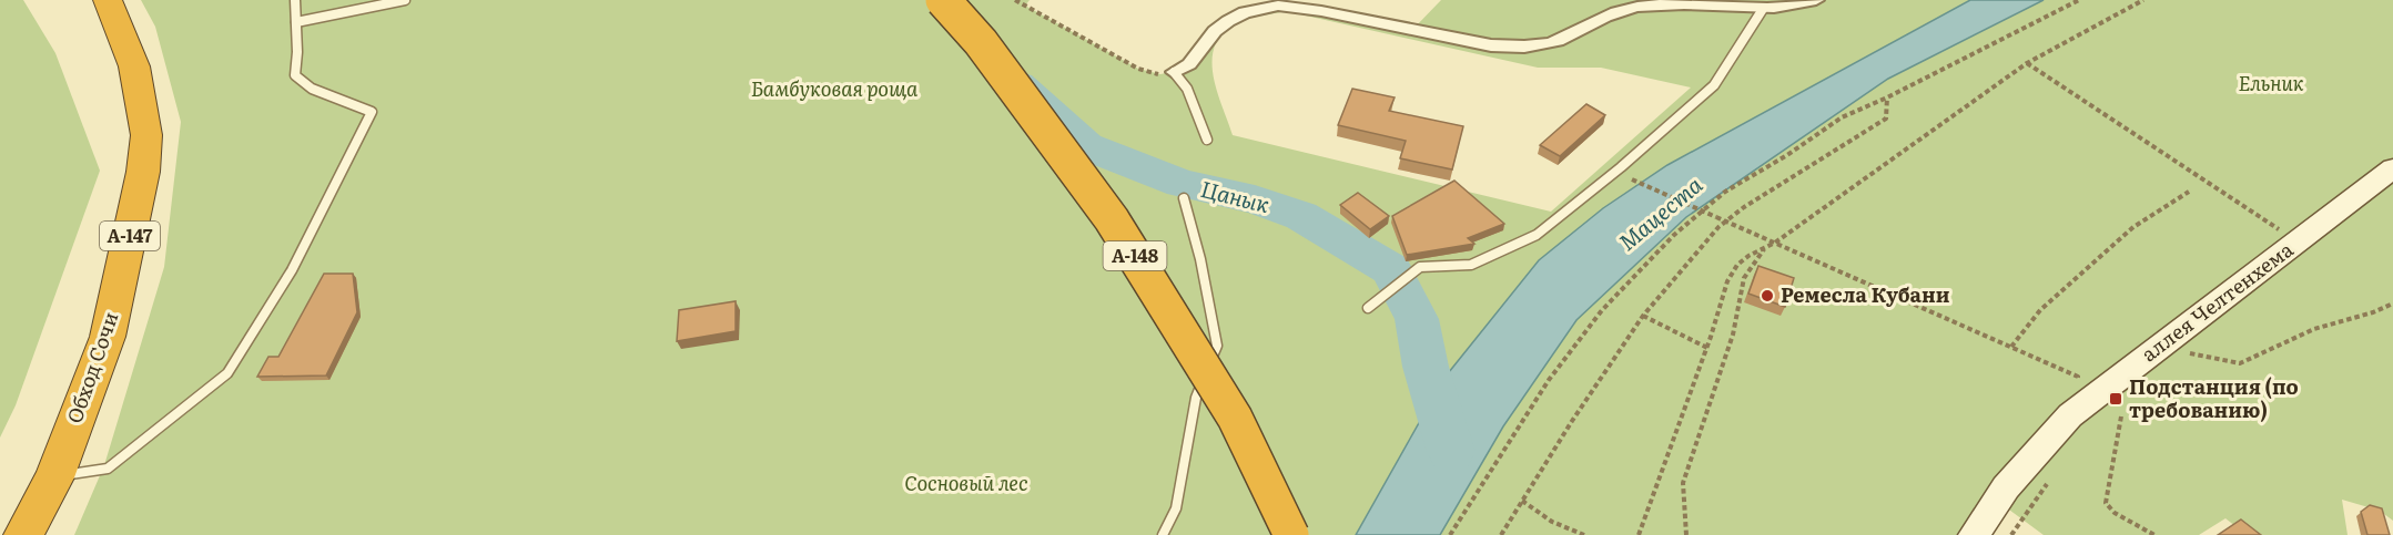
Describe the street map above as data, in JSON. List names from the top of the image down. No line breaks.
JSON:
{"streets":{"highway":["А-147","А-148","Обход Сочи"],"main road":["аллея Челтенхема"]},"water":["Цанык","Мацеста"],"parks":["Ельник","Бамбуковая роща","Сосновый лес"],"places":{"other":["Ремесла Кубани"],"transit":["Подстанция (по требованию)"]}}
